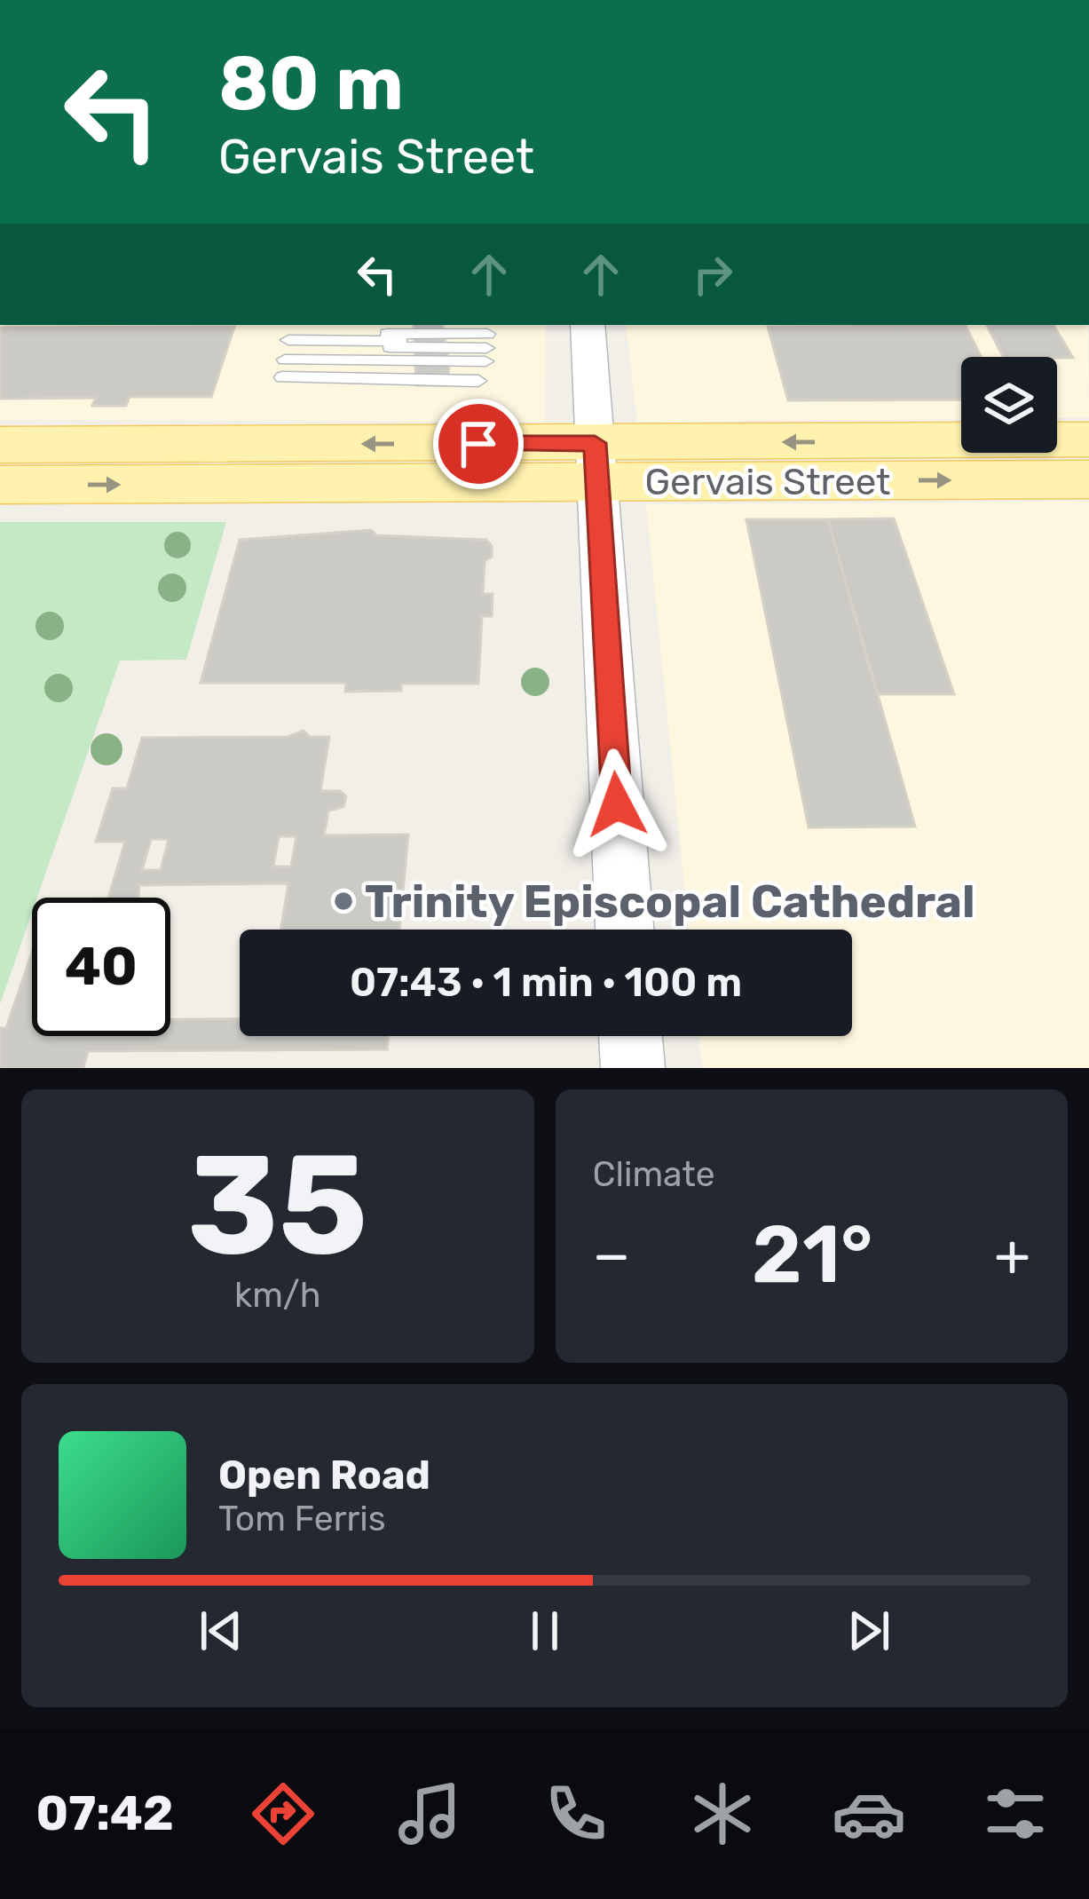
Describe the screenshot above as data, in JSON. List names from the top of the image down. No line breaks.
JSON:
{"streets":{"main road":["Gervais Street"]},"places":["Trinity Episcopal Cathedral"],"page":{"turn":["80 m","Gervais Street"],"limit":"40","trip":"07:43 · 1 min · 100 m","tile":[["35","km/h"],"Climate"],"heat":["−","21°","+"],"song":["Open Road","Tom Ferris"],"tabs":"07:42"}}
